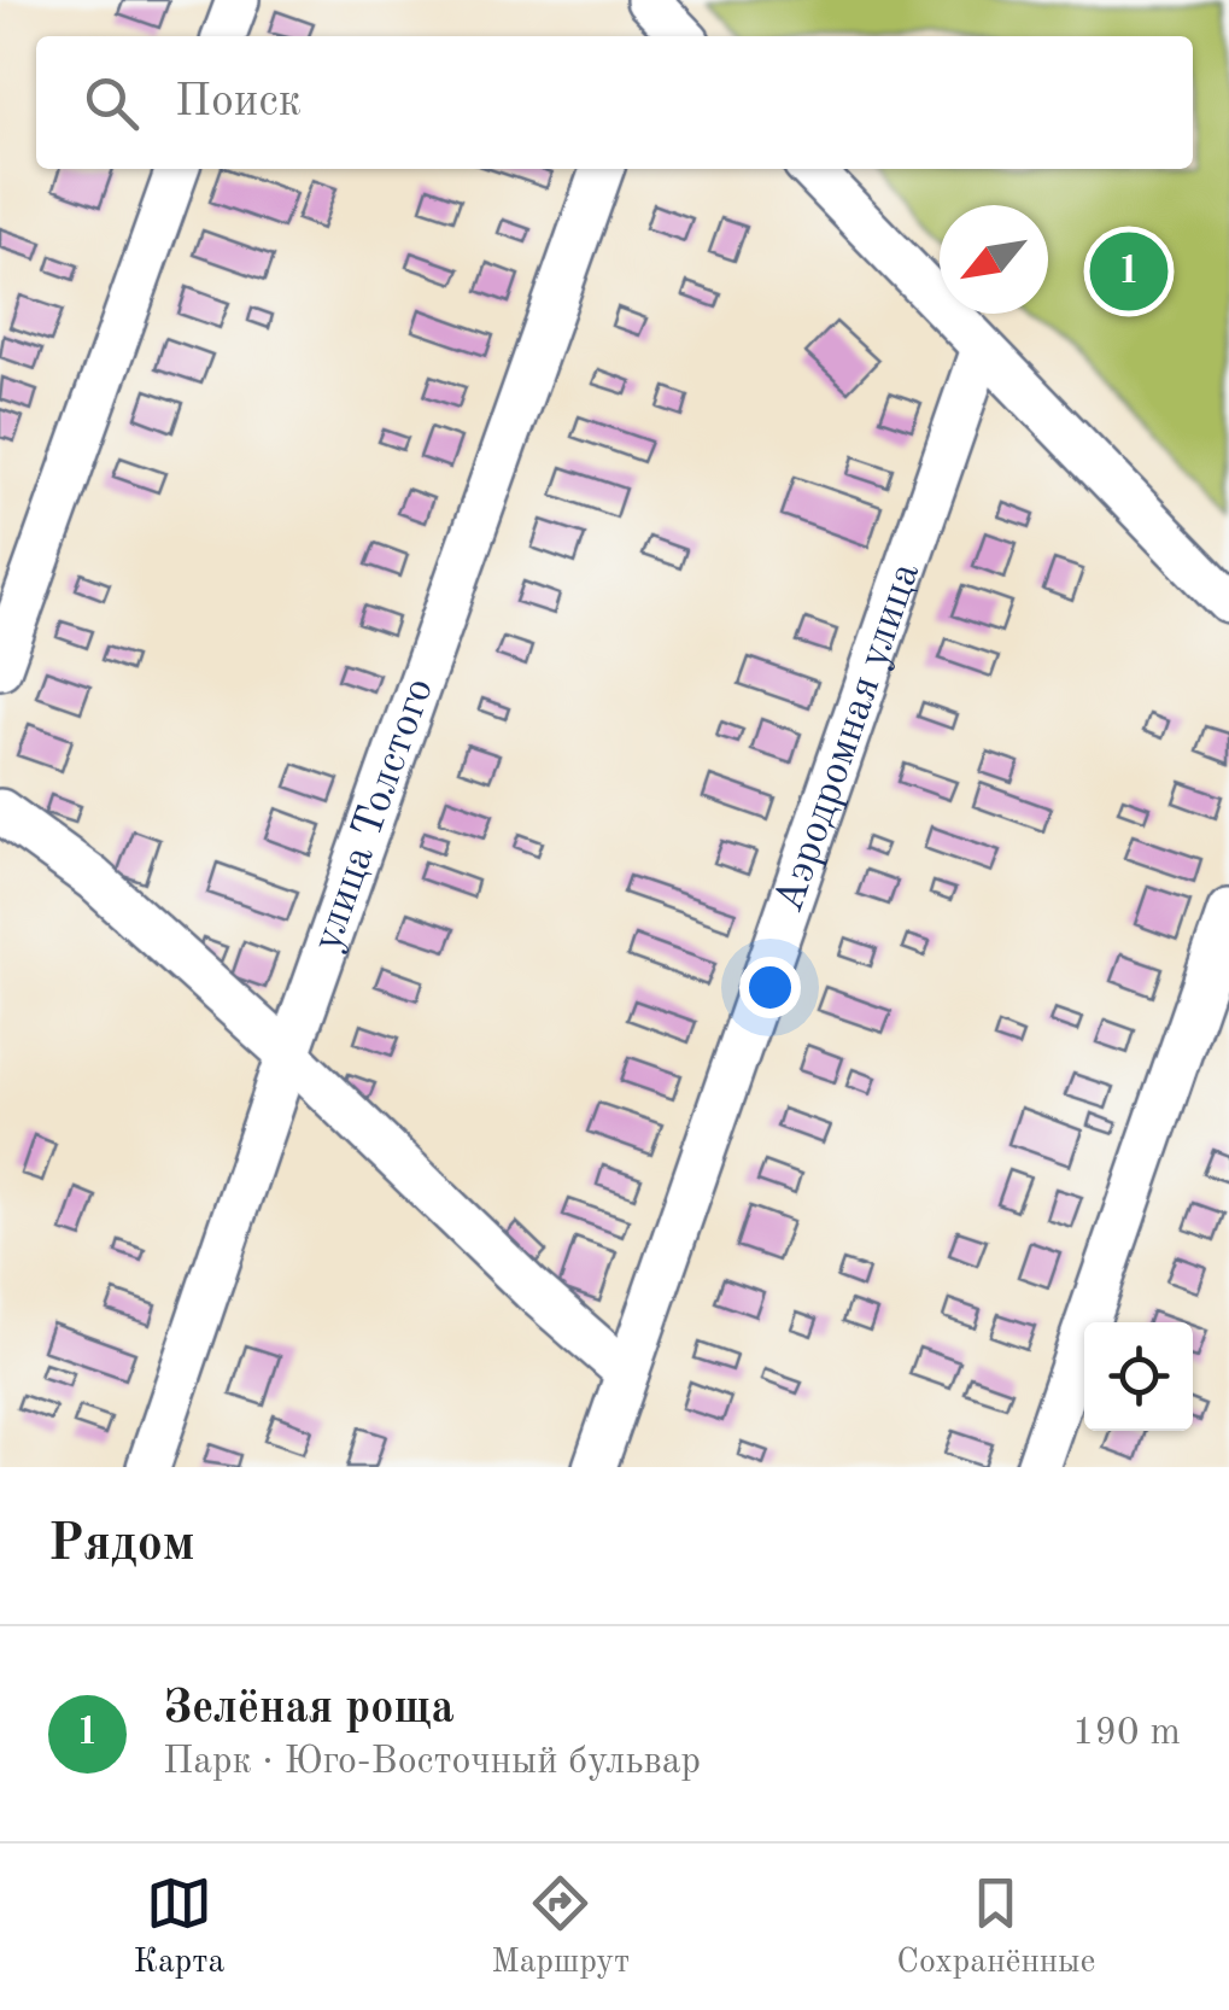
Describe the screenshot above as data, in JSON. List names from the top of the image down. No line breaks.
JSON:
{"streets":{"street":["Аэродромная улица","улица Толстого"]},"north":"bottom left","page":{"search":"Поиск","pins":"1","heading":"Рядом","list":[{"mark":"1","name":"Зелёная роща","note":"Парк · Юго-Восточный бульвар","value":"190 m"}],"nav":["Карта","Маршрут","Сохранённые"]}}
